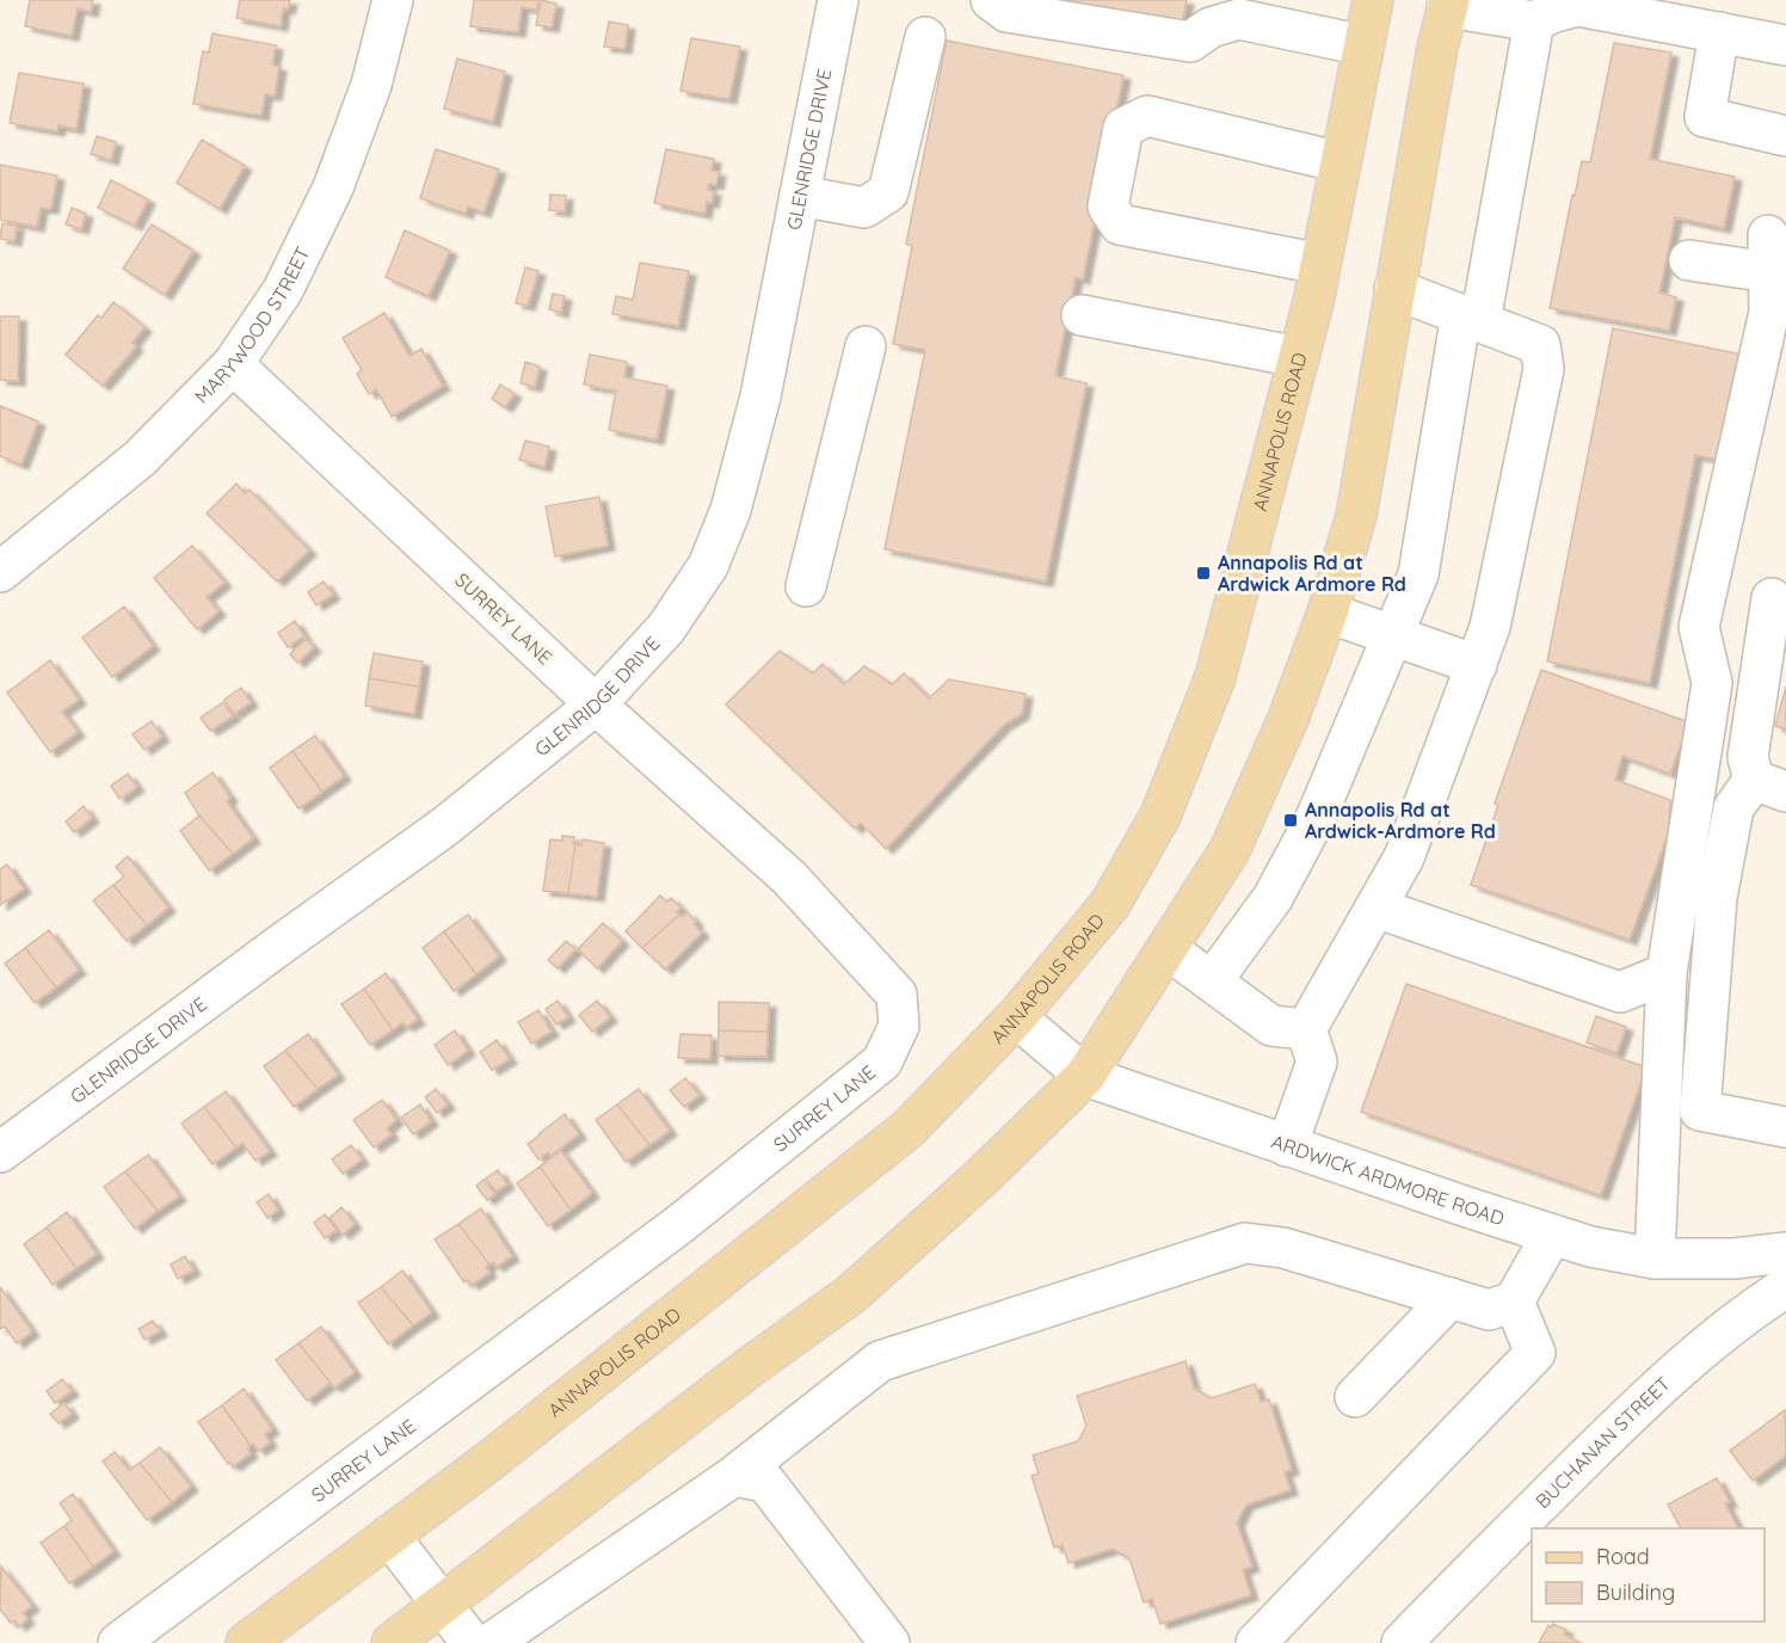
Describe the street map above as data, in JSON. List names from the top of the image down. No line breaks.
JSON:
{"streets":{"main road":["ANNAPOLIS ROAD"],"street":["GLENRIDGE DRIVE","MARYWOOD STREET","SURREY LANE","ARDWICK ARDMORE ROAD","BUCHANAN STREET"]},"crossings":[["GLENRIDGE DRIVE","SURREY LANE"],["MARYWOOD STREET","SURREY LANE"],["ANNAPOLIS ROAD","ARDWICK ARDMORE ROAD"]],"places":{"transit":["Annapolis Rd at Ardwick Ardmore Rd","Annapolis Rd at Ardwick-Ardmore Rd"]},"legend":["Road","Building"]}
